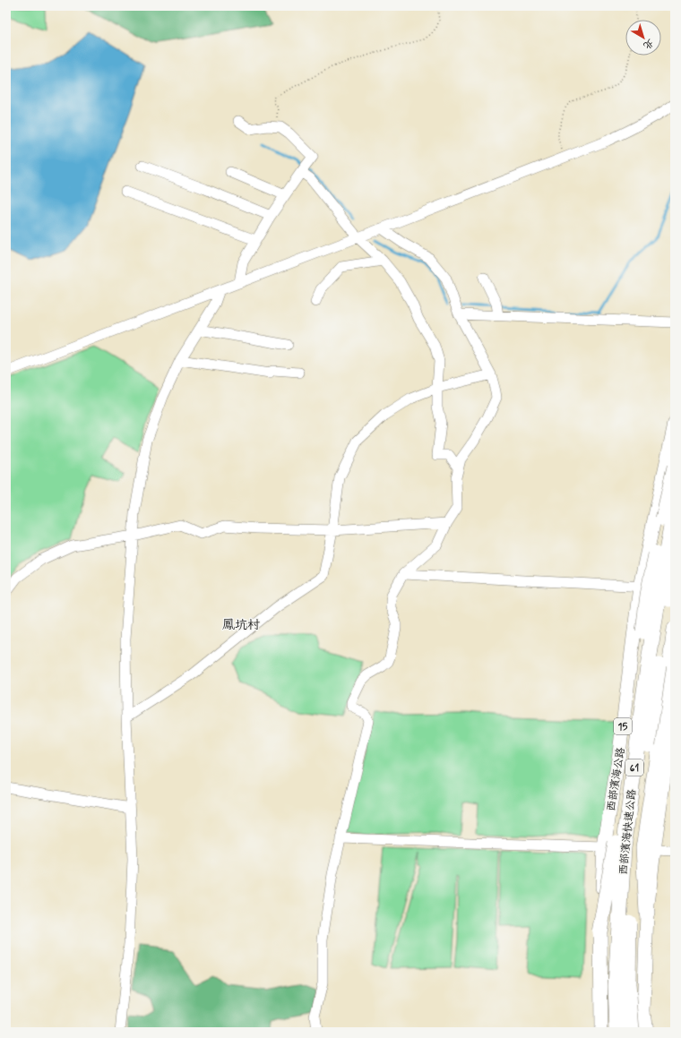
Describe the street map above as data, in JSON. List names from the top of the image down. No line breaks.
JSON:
{"streets":{"highway":["61","西部濱海快速公路"],"main road":["15","西部濱海公路"]},"districts":["鳳坑村"],"north":"bottom right"}
